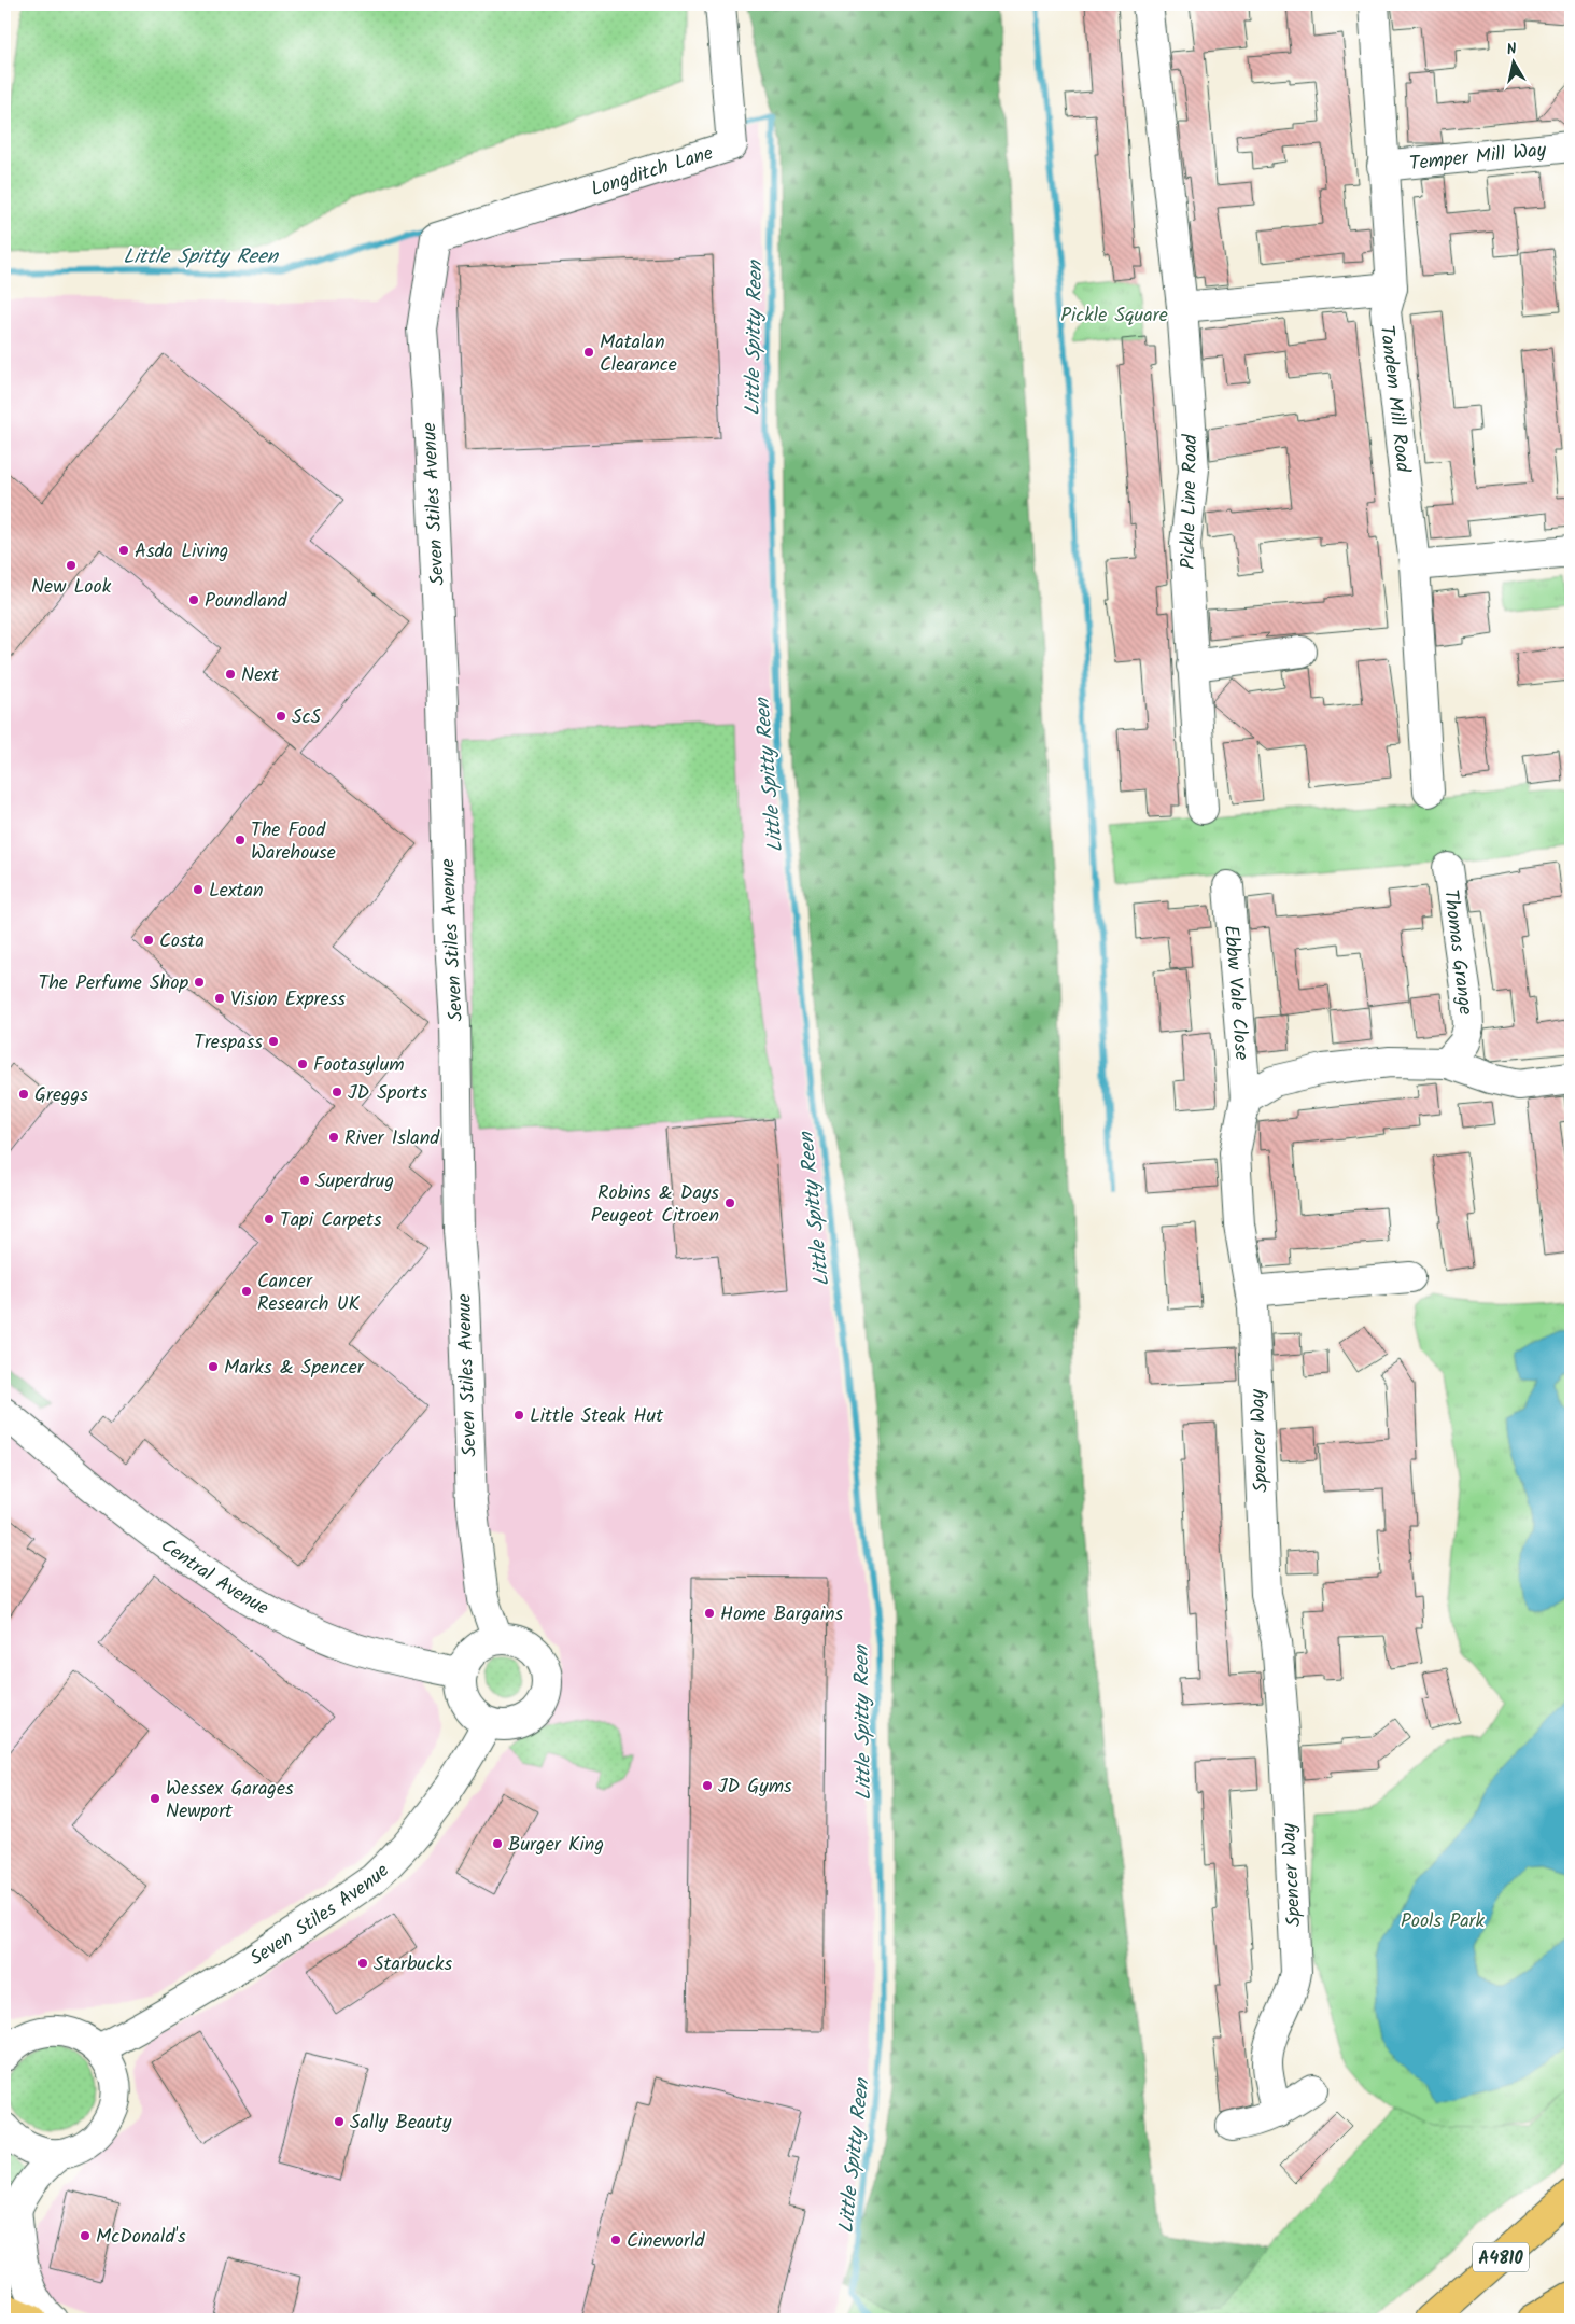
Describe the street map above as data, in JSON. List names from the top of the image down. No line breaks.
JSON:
{"streets":{"main road":["A4810"],"street":["Temper Mill Way","Longditch Lane","Tandem Mill Road","Pickle Line Road","Seven Stiles Avenue","Thomas Grange","Ebbw Vale Close","Spencer Way","Central Avenue"]},"crossings":[["Temper Mill Way","Tandem Mill Road"],["Longditch Lane","Seven Stiles Avenue"],["Seven Stiles Avenue","Central Avenue"],["Ebbw Vale Close","Spencer Way"]],"water":["Little Spitty Reen"],"parks":["Pickle Square","Pools Park"],"places":["Matalan Clearance","Asda Living","New Look","Poundland","Next","ScS","The Food Warehouse","Lextan","Costa","The Perfume Shop","Vision Express","Trespass","Footasylum","JD Sports","Greggs","River Island","Superdrug","Robins & Days Peugeot Citroen","Tapi Carpets","Cancer Research UK","Marks & Spencer","Little Steak Hut","Home Bargains","JD Gyms","Wessex Garages Newport","Burger King","Starbucks","Sally Beauty","McDonald's","Cineworld"],"north":"top"}
